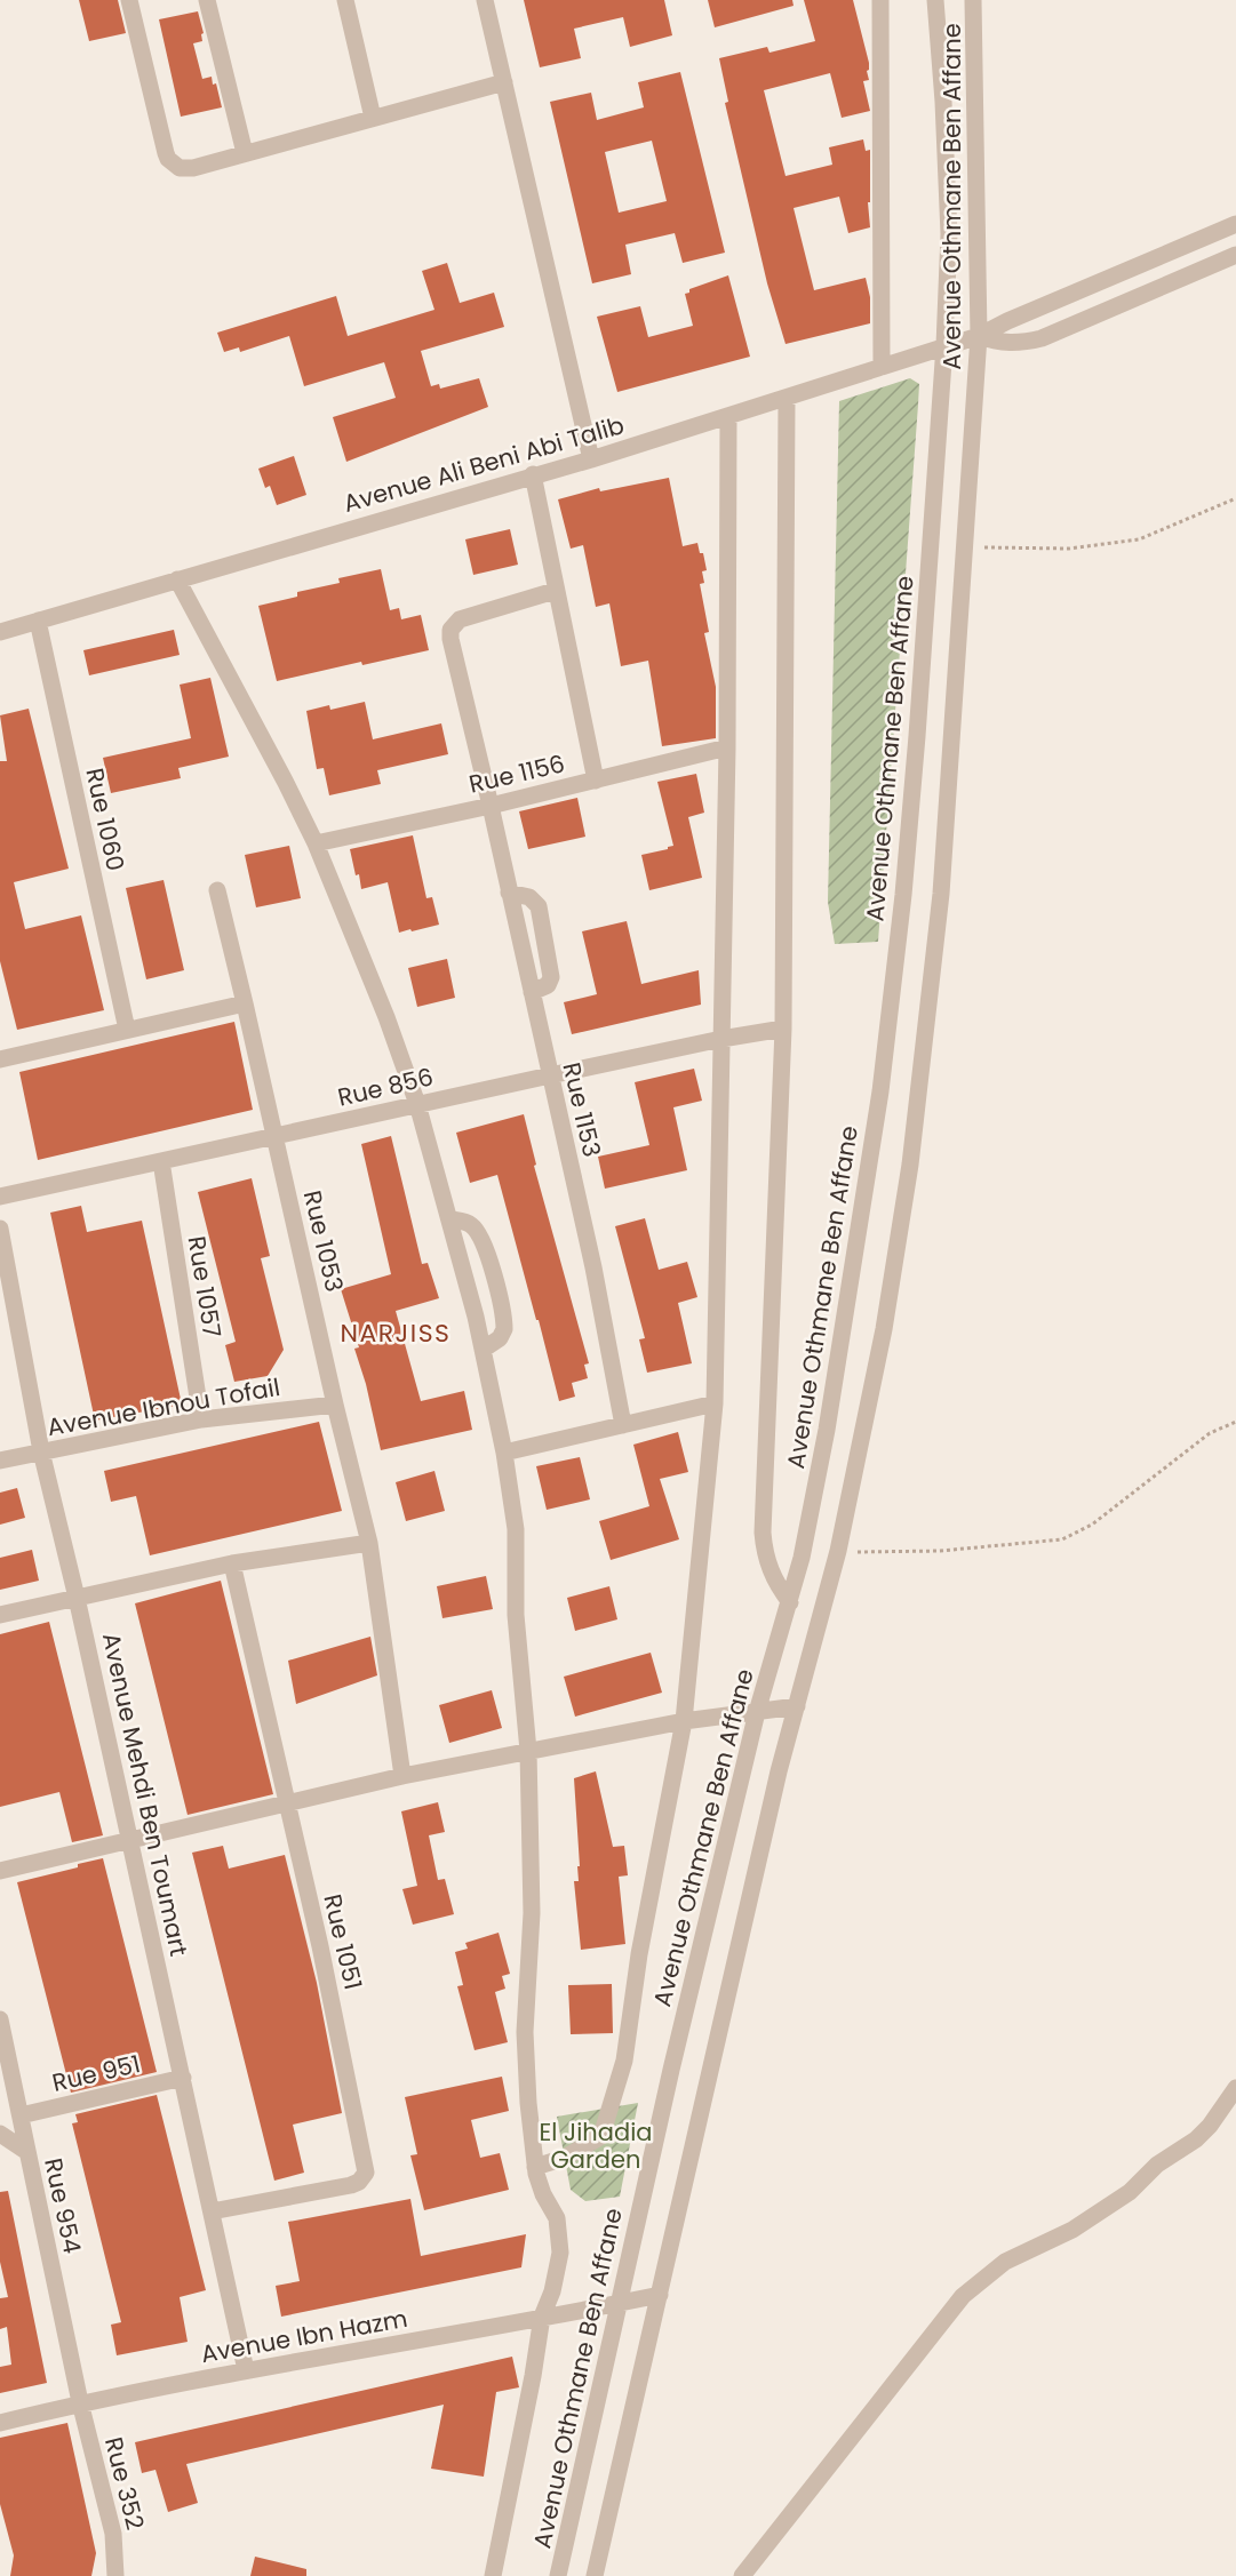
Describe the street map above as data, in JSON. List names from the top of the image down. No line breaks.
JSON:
{"streets":{"street":["Avenue Othmane Ben Affane","Avenue Ali Beni Abi Talib","Rue 1156","Rue 1060","Rue 856","Rue 1153","Rue 1053","Rue 1057","Avenue Ibnou Tofail","Avenue Mehdi Ben Toumart","Rue 1051","Rue 951","Rue 954","Avenue Ibn Hazm","Rue 352"]},"crossings":[["Avenue Othmane Ben Affane","Avenue Ali Beni Abi Talib"],["Avenue Othmane Ben Affane","Avenue Ibn Hazm"],["Avenue Ali Beni Abi Talib","Rue 1060"],["Rue 1156","Rue 1153"],["Rue 856","Rue 1153"],["Rue 856","Rue 1053"],["Rue 856","Rue 1057"],["Rue 1053","Avenue Ibnou Tofail"],["Rue 1057","Avenue Ibnou Tofail"],["Avenue Ibnou Tofail","Avenue Mehdi Ben Toumart"],["Avenue Mehdi Ben Toumart","Rue 1051"],["Avenue Mehdi Ben Toumart","Rue 951"],["Avenue Mehdi Ben Toumart","Avenue Ibn Hazm"],["Rue 951","Rue 954"],["Rue 954","Avenue Ibn Hazm"],["Rue 954","Rue 352"],["Avenue Ibn Hazm","Rue 352"]],"districts":["NARJISS"],"parks":["El Jihadia Garden"]}
